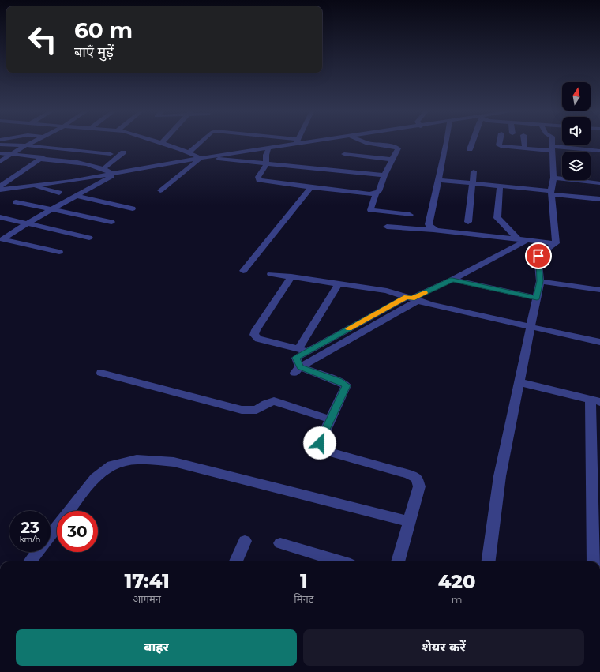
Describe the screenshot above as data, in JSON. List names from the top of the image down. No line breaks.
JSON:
{"north":"top","page":{"turn":["60 m","बाएँ मुड़ें"],"speed":"23 km/h","limit":"30","eta":["17:41","आगमन","1","मिनट","420","m"],"buttons":["बाहर","शेयर करें"]}}
